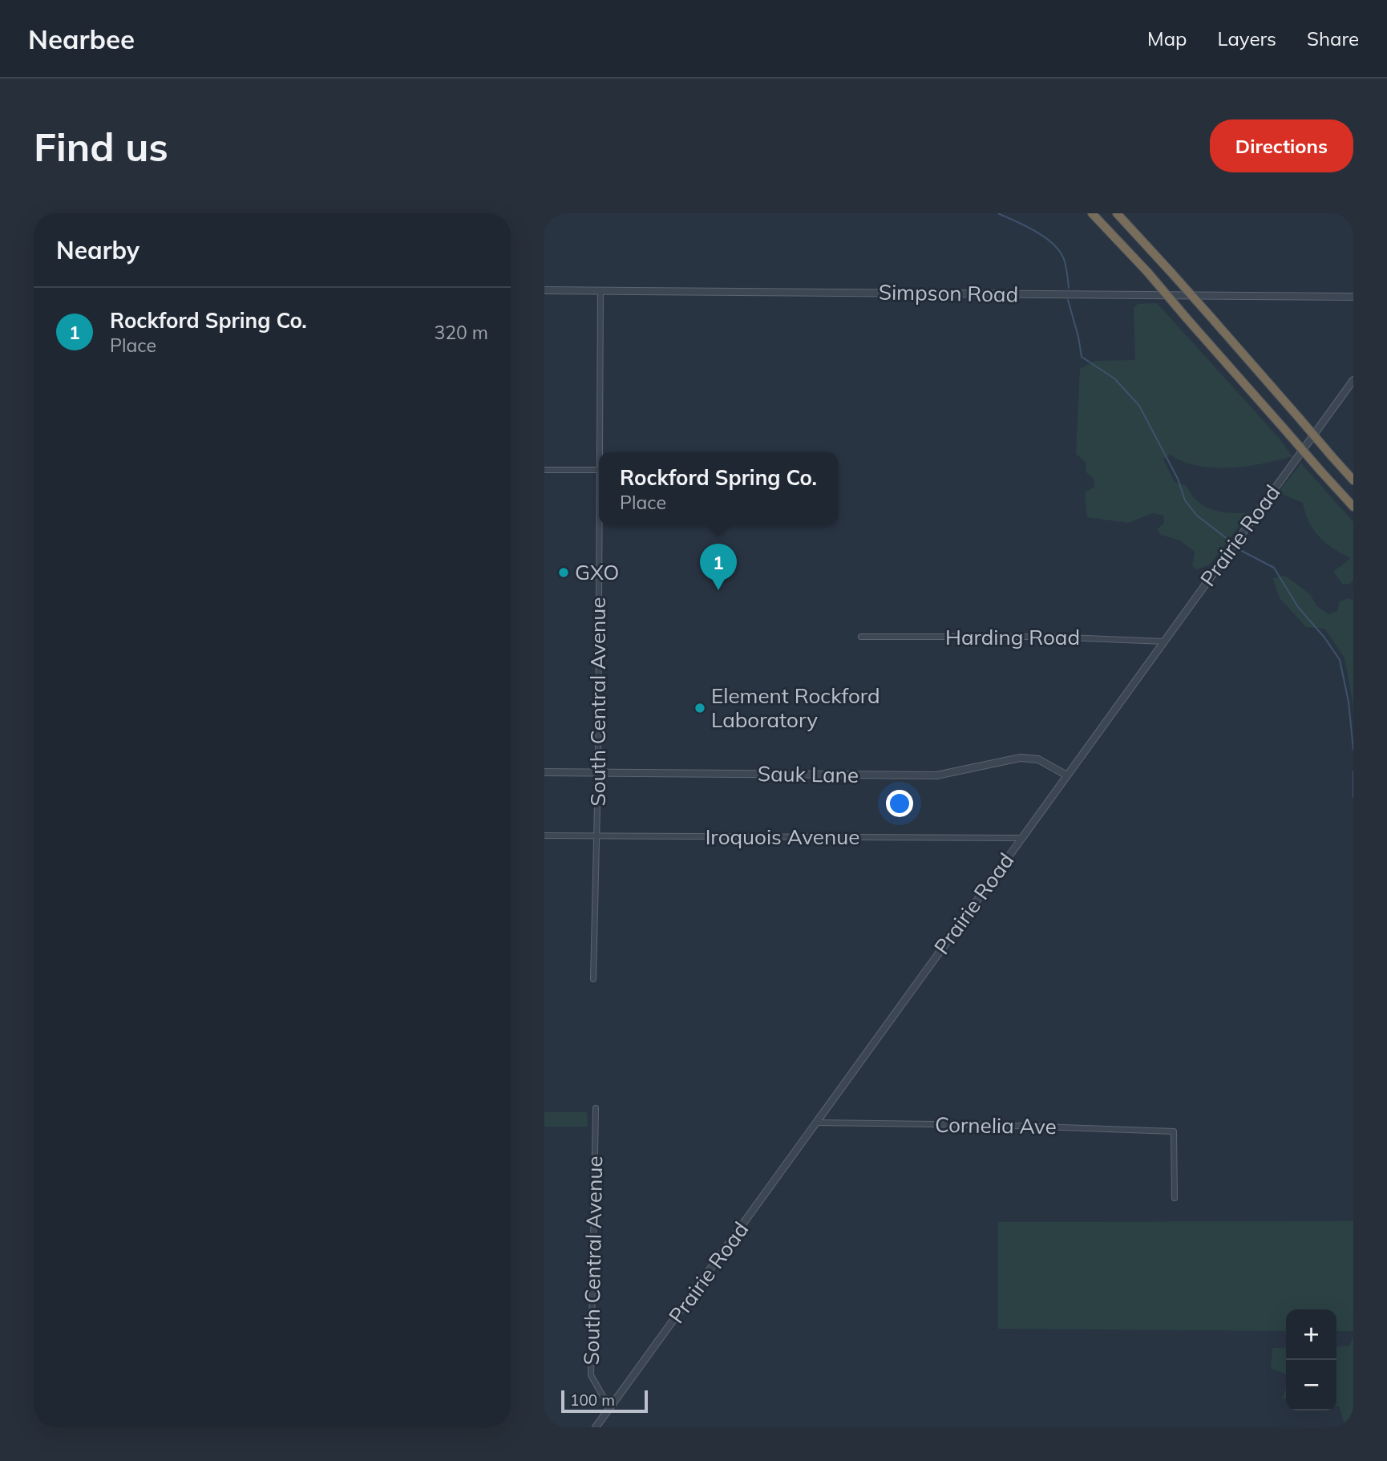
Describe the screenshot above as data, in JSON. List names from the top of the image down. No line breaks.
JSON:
{"streets":{"street":["Simpson Road","Prairie Road","Harding Road","South Central Avenue","Sauk Lane","Iroquois Avenue","Cornelia Ave"]},"crossings":[["Simpson Road","South Central Avenue"],["Prairie Road","Harding Road"],["Prairie Road","South Central Avenue"],["Prairie Road","Sauk Lane"],["Prairie Road","Iroquois Avenue"],["Prairie Road","Cornelia Ave"],["South Central Avenue","Sauk Lane"],["South Central Avenue","Iroquois Avenue"]],"places":["GXO","Element Rockford Laboratory"],"scale_bar":"100 m","page":{"header":"Nearbee","nav":["Map","Layers","Share"],"buttons":"Directions","title":"Find us","heading":"Nearby","list":[{"mark":"1","name":"Rockford Spring Co.","note":"Place","value":"320 m"}],"popup":["Rockford Spring Co.","Place"],"pins":"1","map_buttons":["+","−"],"scale":"100 m"}}
